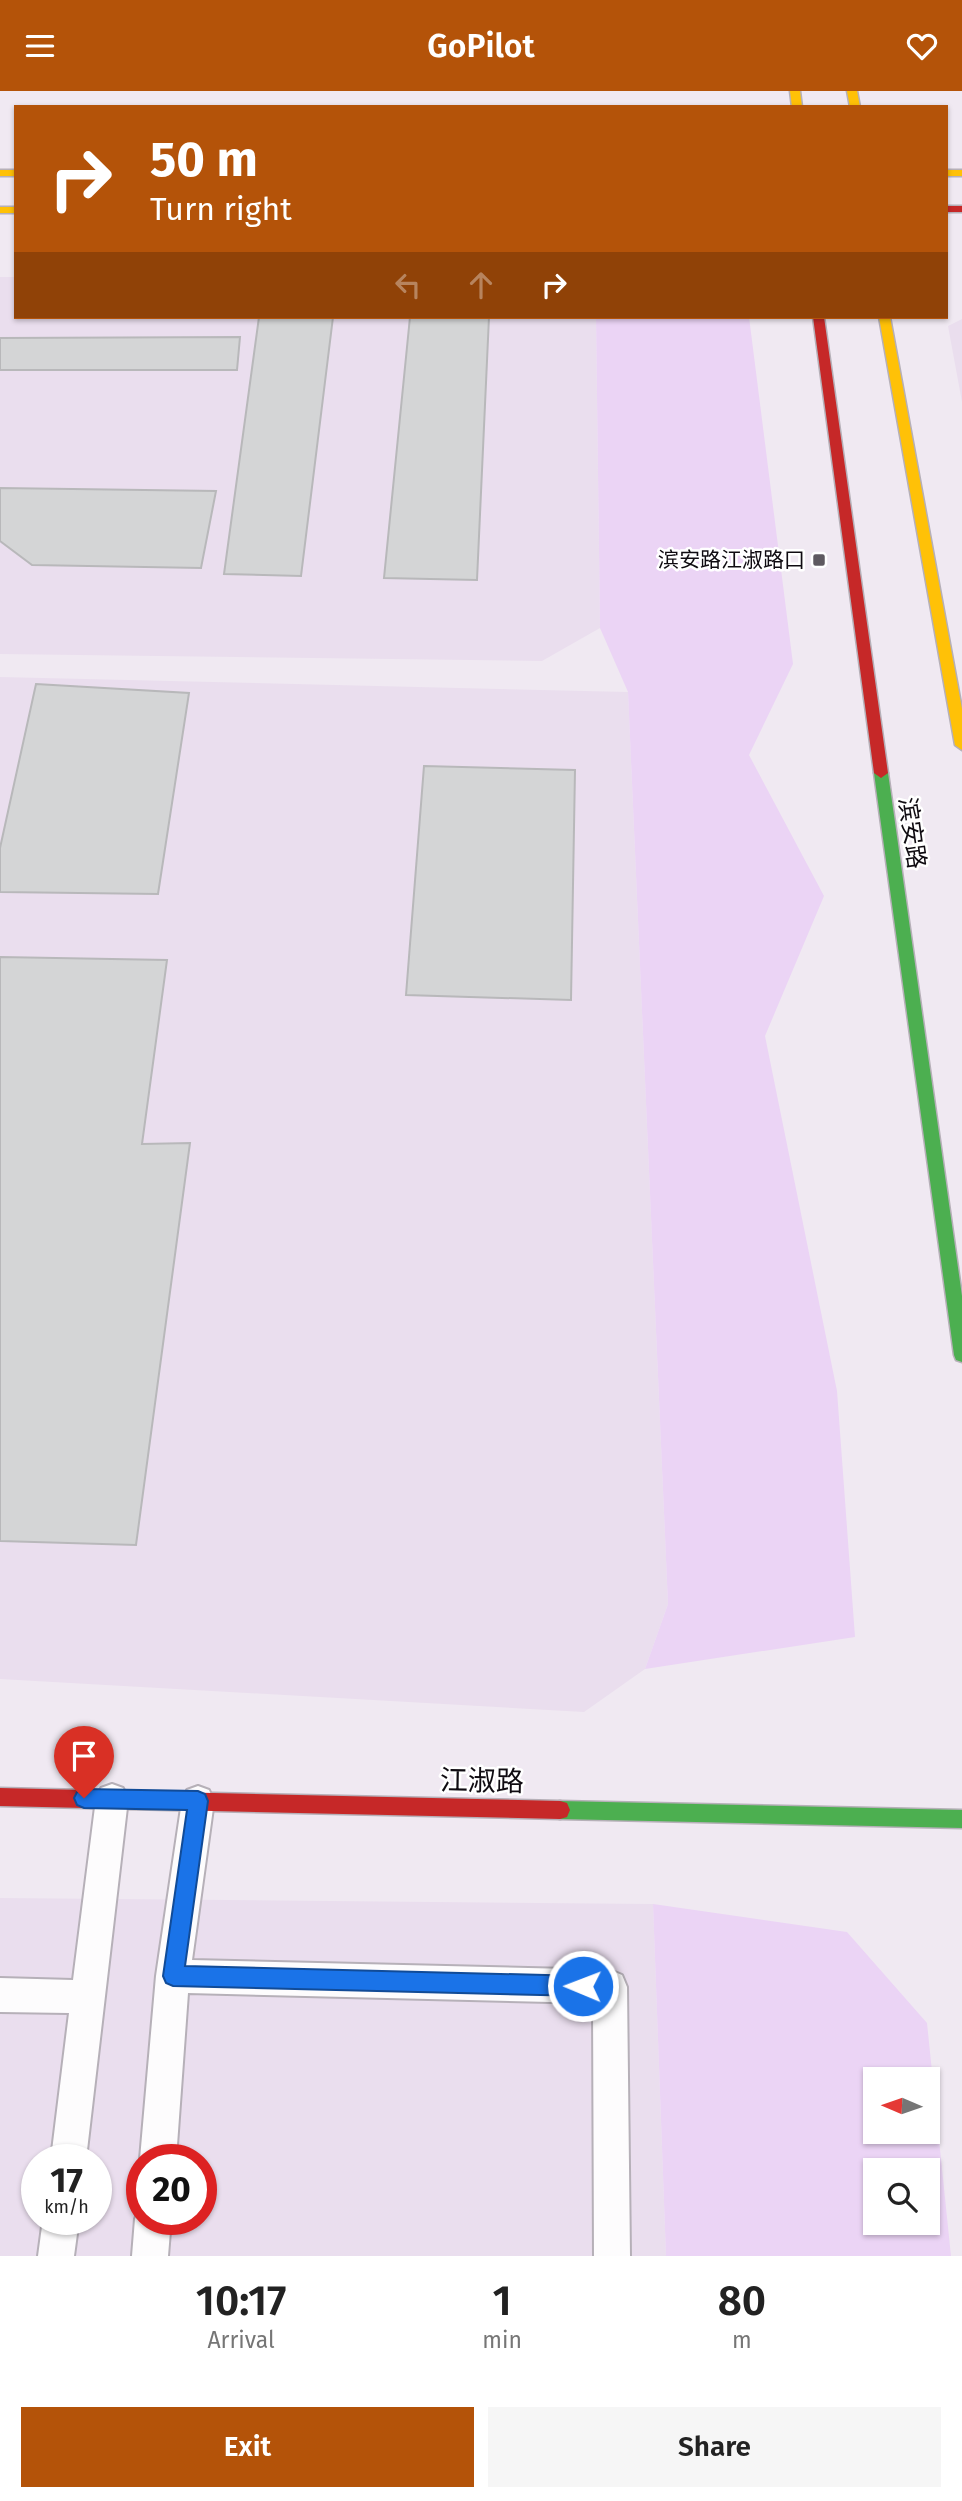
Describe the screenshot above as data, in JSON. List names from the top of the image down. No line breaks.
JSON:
{"streets":{"main road":["滨安路","江淑路"]},"places":{"transit":["滨安路江淑路口"]},"north":"left","page":{"header":"GoPilot","turn":["50 m","Turn right"],"speed":"17 km/h","limit":"20","eta":["10:17","Arrival","1","min","80","m"],"buttons":["Exit","Share"]}}
